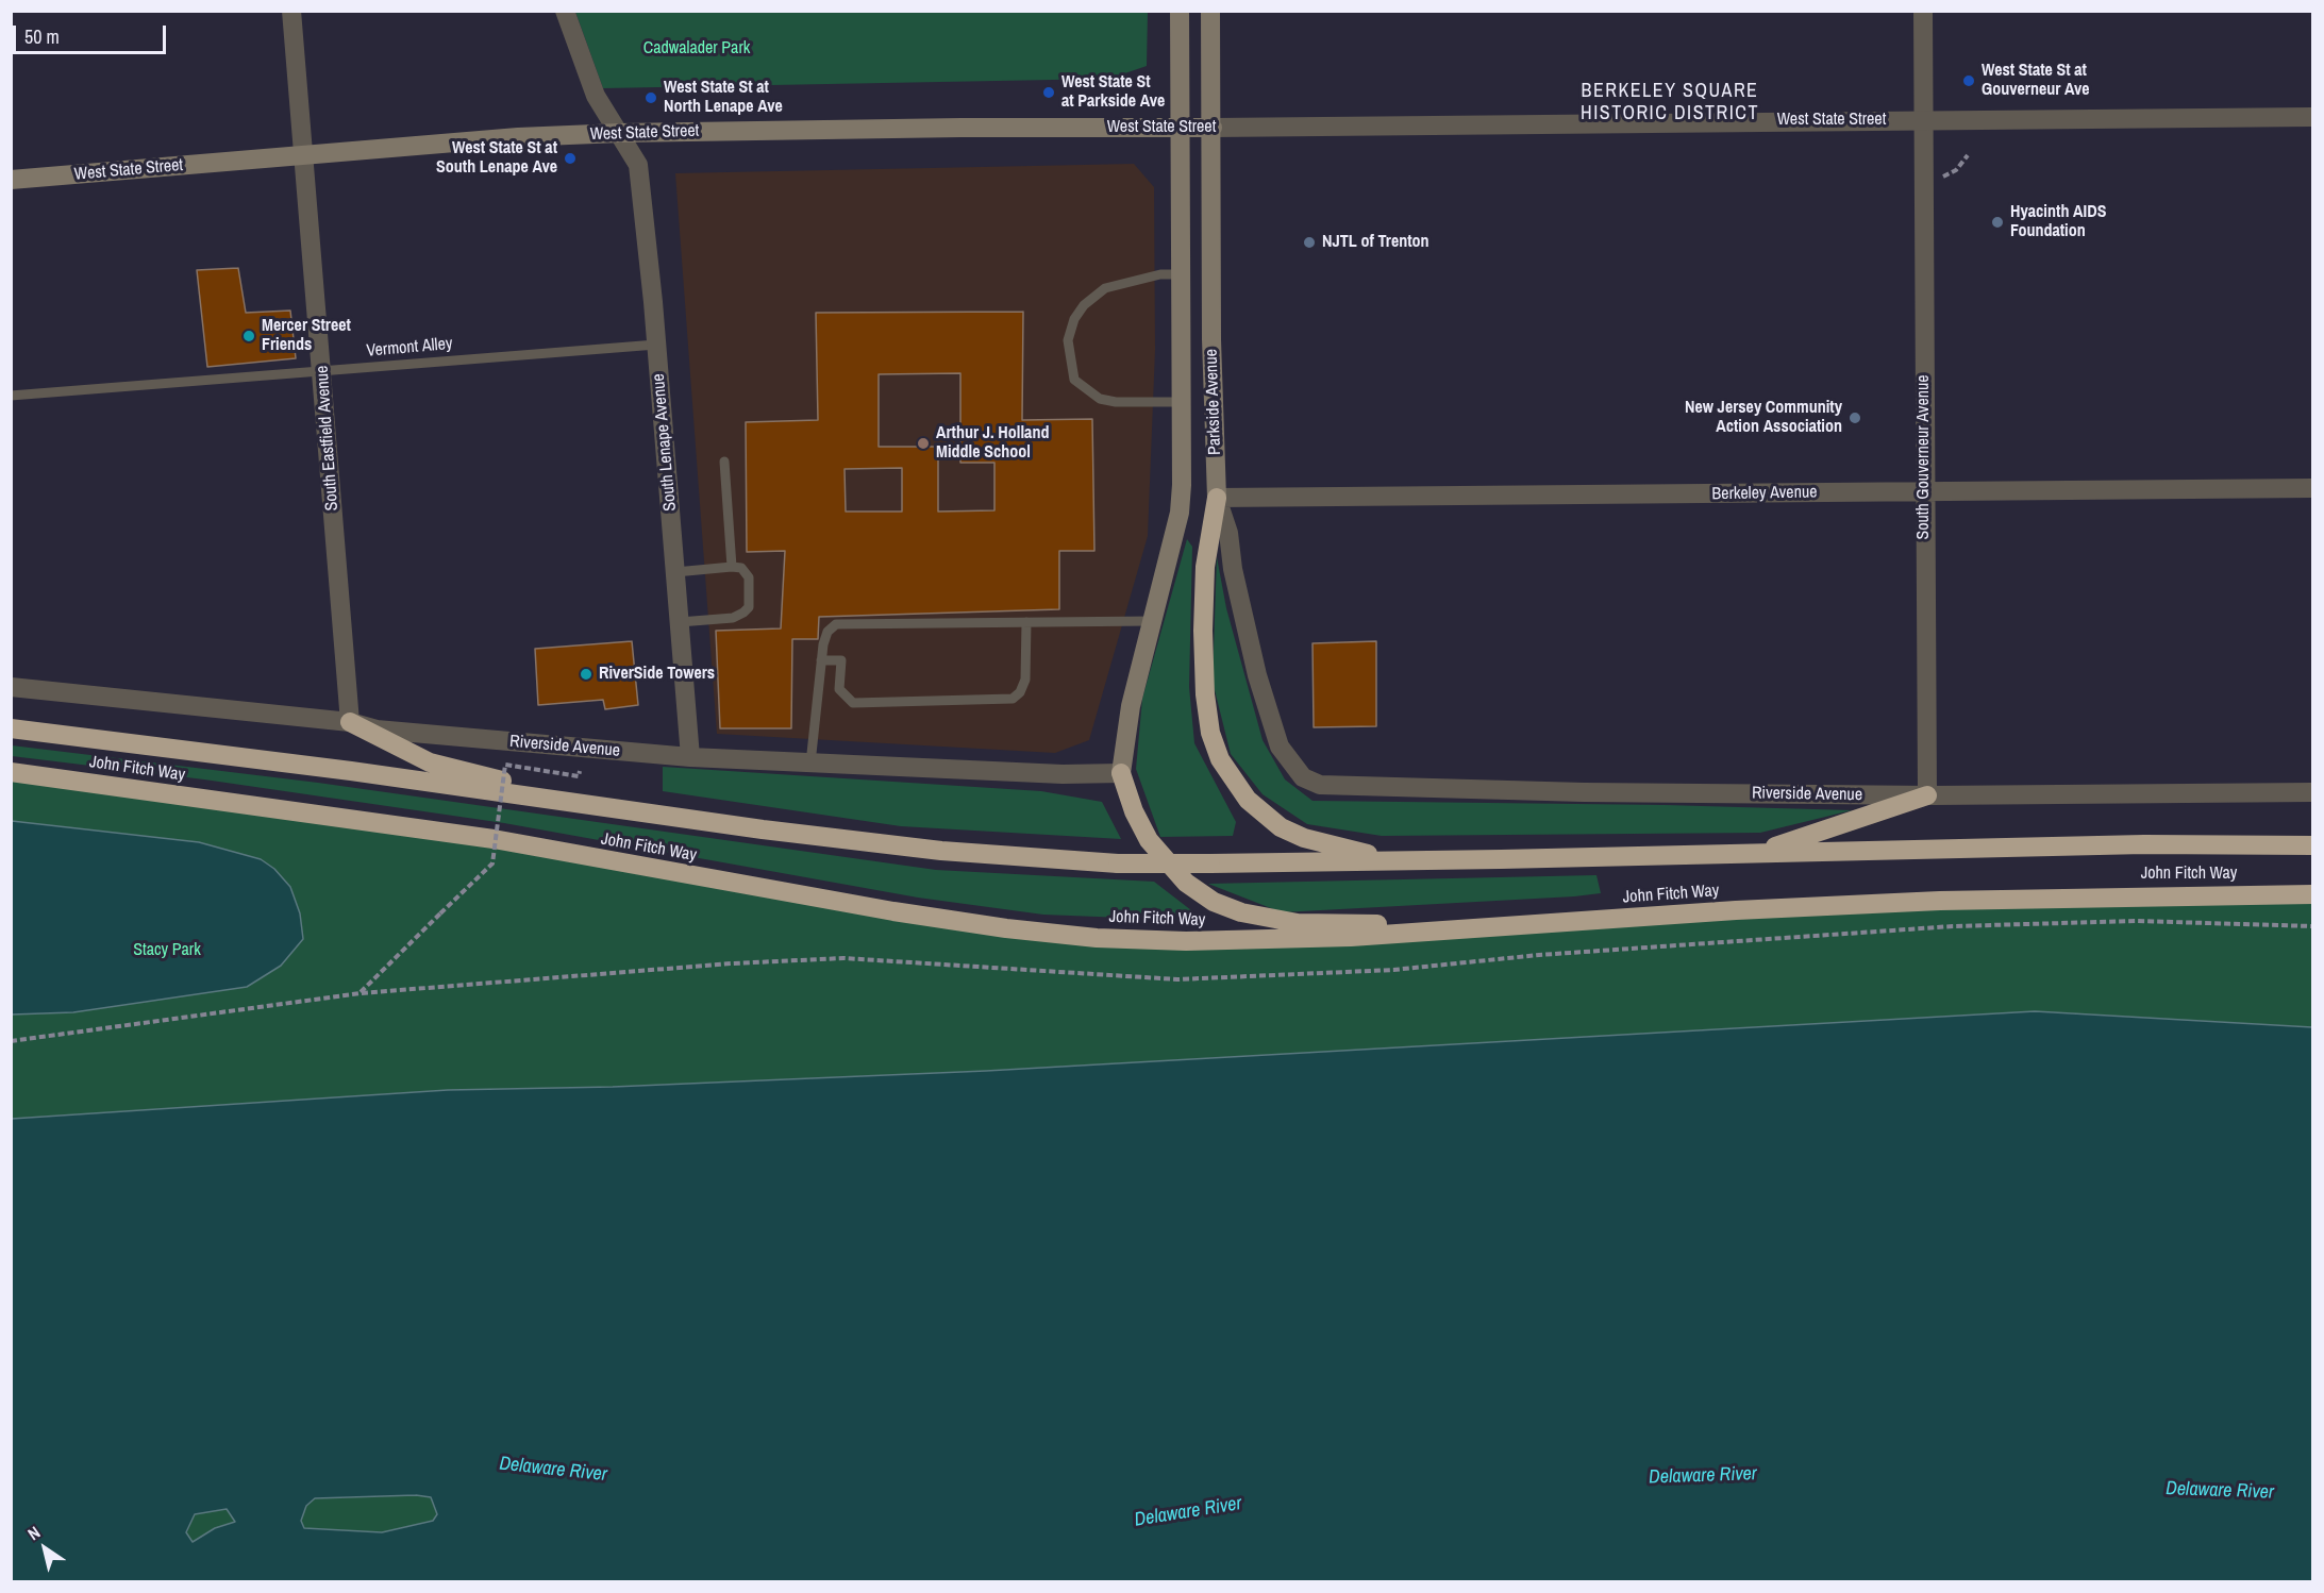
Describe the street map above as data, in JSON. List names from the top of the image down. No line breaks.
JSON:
{"streets":{"highway":["John Fitch Way"],"main road":["West State Street","Parkside Avenue"],"street":["South Eastfield Avenue","South Lenape Avenue","South Gouverneur Avenue","Berkeley Avenue","Riverside Avenue"],"lane":["Vermont Alley"]},"crossings":[["West State Street","Parkside Avenue"],["West State Street","South Eastfield Avenue"],["West State Street","South Lenape Avenue"],["West State Street","South Gouverneur Avenue"],["Vermont Alley","South Eastfield Avenue"],["Vermont Alley","South Lenape Avenue"],["Parkside Avenue","Berkeley Avenue"],["Parkside Avenue","Riverside Avenue"],["South Eastfield Avenue","Riverside Avenue"],["South Lenape Avenue","Riverside Avenue"],["South Gouverneur Avenue","Berkeley Avenue"],["South Gouverneur Avenue","Riverside Avenue"]],"districts":["BERKELEY SQUARE HISTORIC DISTRICT"],"water":["Delaware River"],"parks":["Cadwalader Park","Stacy Park"],"places":["West State St at Gouverneur Ave","West State St at Parkside Ave","West State St at North Lenape Ave","West State St at South Lenape Ave","Hyacinth AIDS Foundation","NJTL of Trenton","Mercer Street Friends","New Jersey Community Action Association","Arthur J. Holland Middle School","RiverSide Towers"],"scale_bar":"50 m","north":"top left"}
